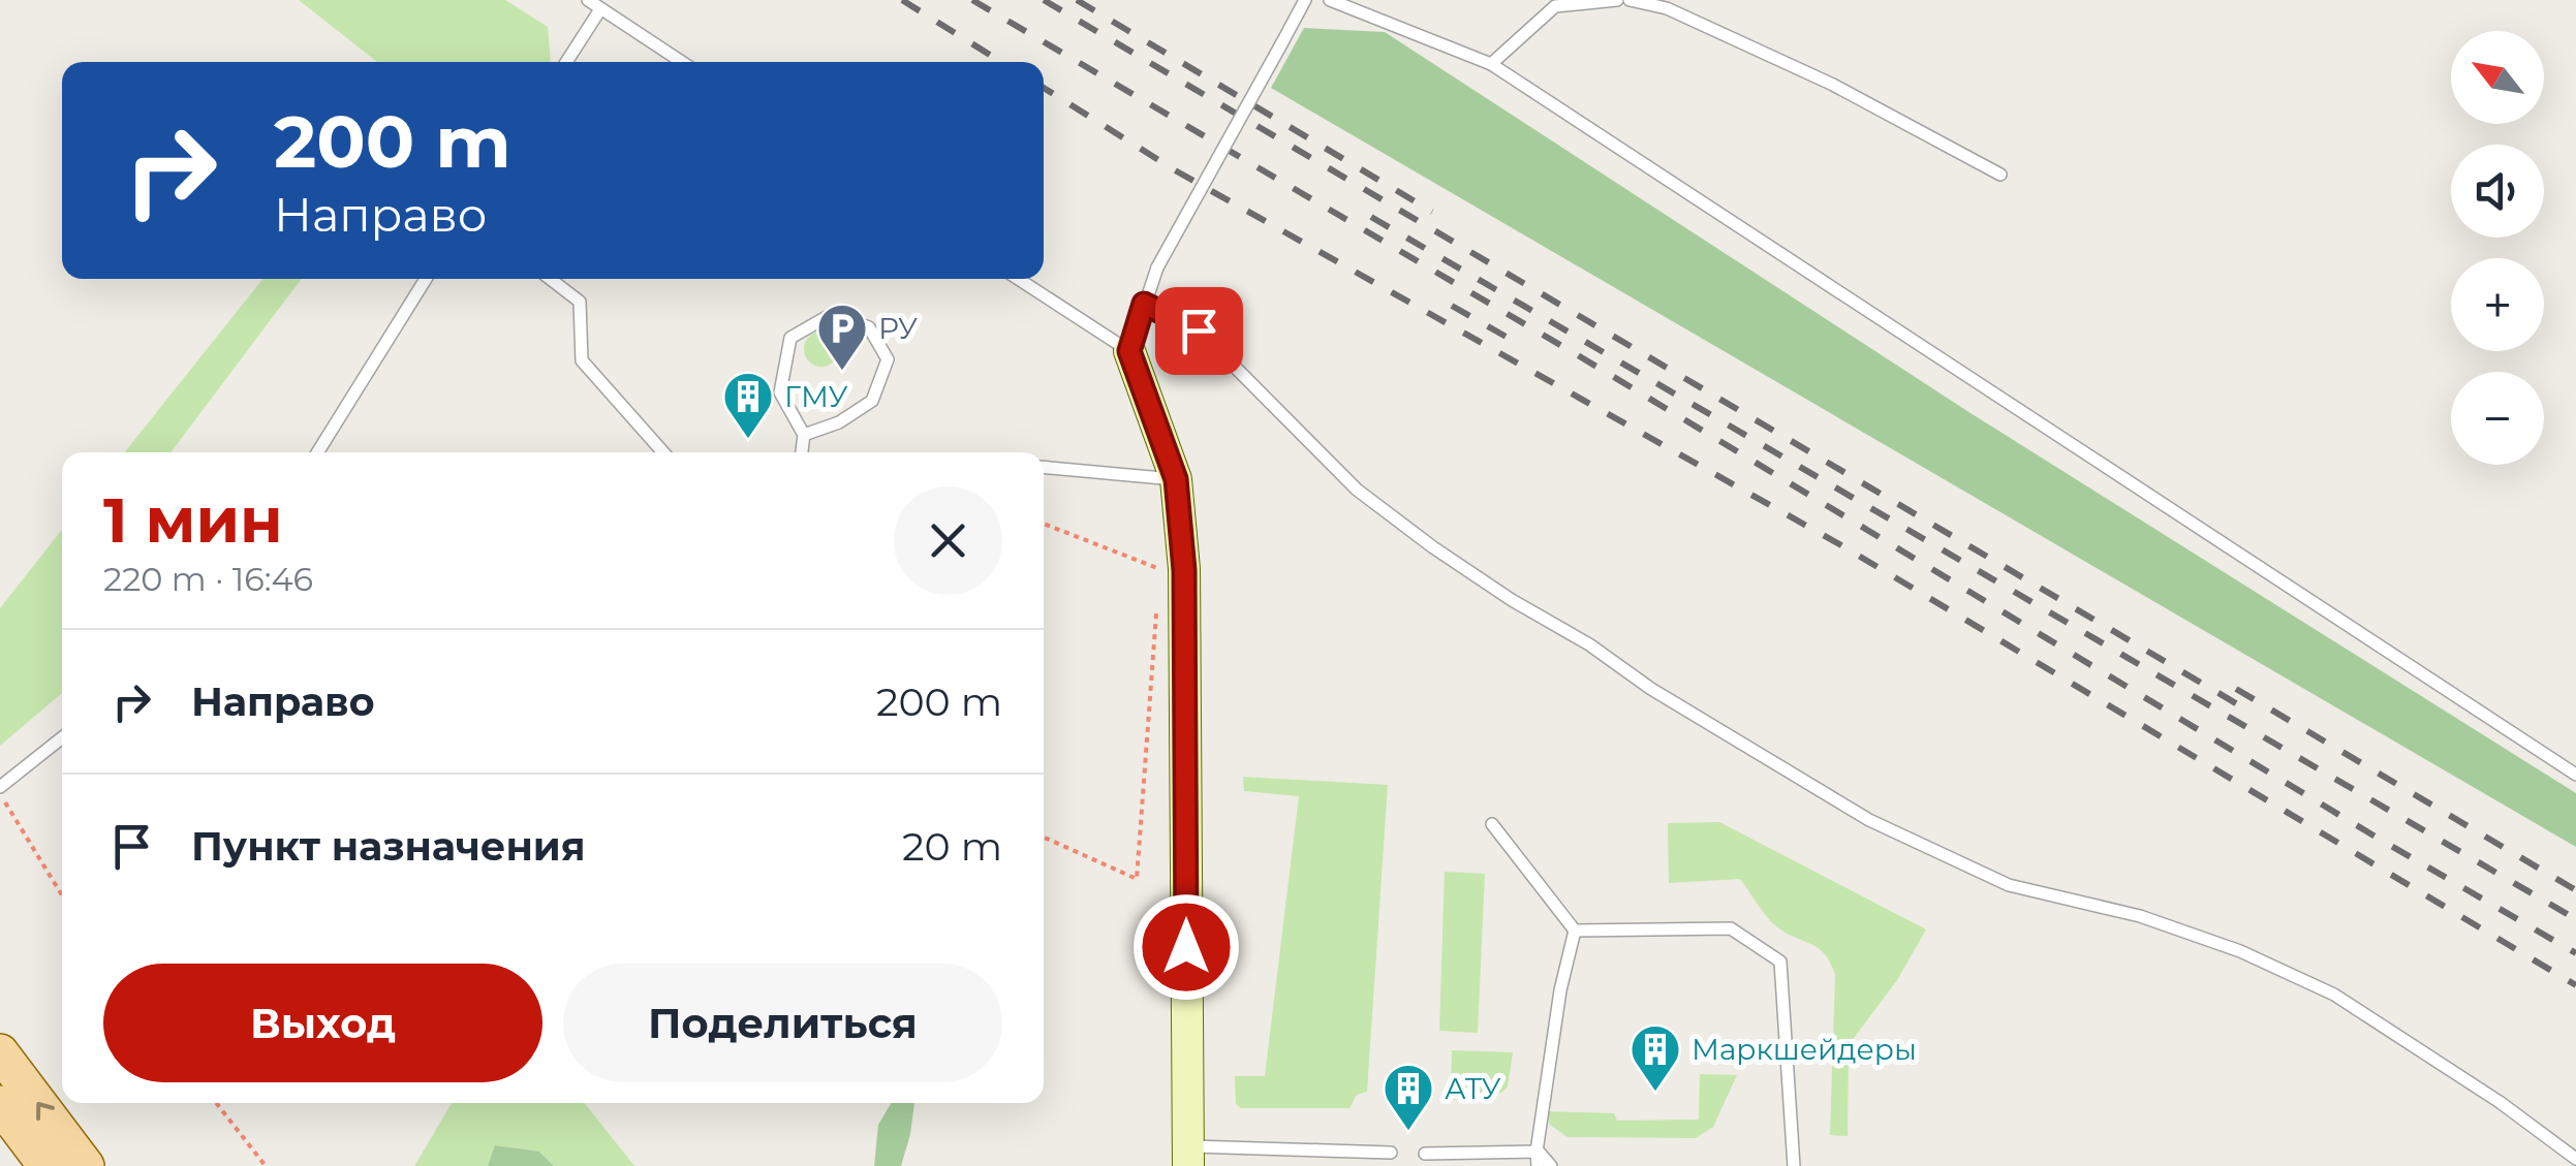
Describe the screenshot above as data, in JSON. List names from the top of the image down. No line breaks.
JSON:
{"places":{"parking":["РУ"],"building":["ГМУ","Маркшейдеры","АТУ"]},"north":"top left","page":{"map_buttons":["+","−"],"turn":["200 m","Направо"],"heading":["1 мин","220 m · 16:46"],"list":[{"name":"Направо","value":"200 m"},{"name":"Пункт назначения","value":"20 m"}],"buttons":["Выход","Поделиться"]}}
